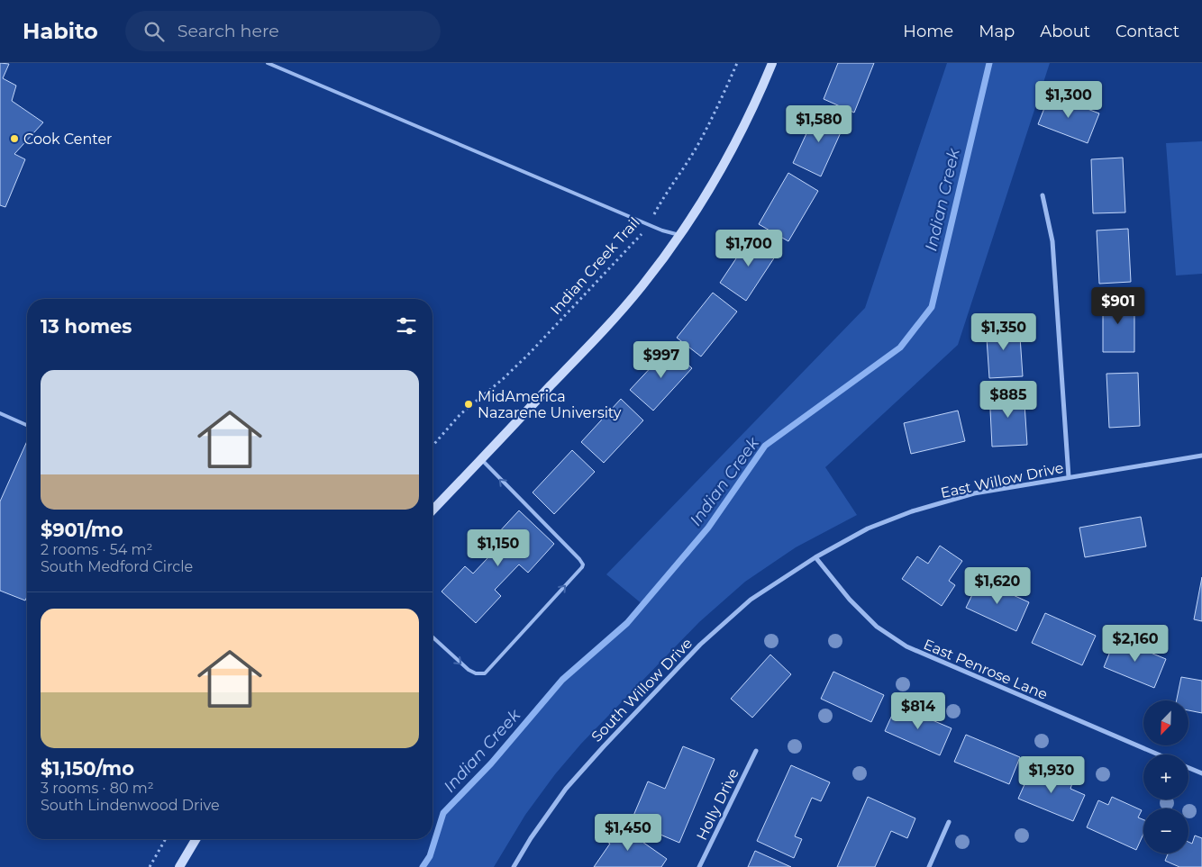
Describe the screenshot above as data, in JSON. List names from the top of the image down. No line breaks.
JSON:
{"streets":{"street":["East Willow Drive","East Penrose Lane","South Willow Drive","Holly Drive"],"path":["Indian Creek Trail"]},"crossings":[["East Willow Drive","East Penrose Lane"],["East Willow Drive","South Willow Drive"],["East Penrose Lane","South Willow Drive"]],"water":["Indian Creek"],"places":["Cook Center","MidAmerica Nazarene University"],"north":"bottom left","page":{"header":"Habito","search":"Search here","nav":["Home","Map","About","Contact"],"price":["$1,300","$1,580","$1,700","$901","$1,350","$997","$885","$1,150","$1,620","$2,160","$814","$1,930","$1,450"],"heading":"13 homes","list":[{"name":"$901/mo","note":"2 rooms · 54 m² · South Medford Circle"},{"name":"$1,150/mo","note":"3 rooms · 80 m² · South Lindenwood Drive"}],"map_buttons":["+","−"]}}
